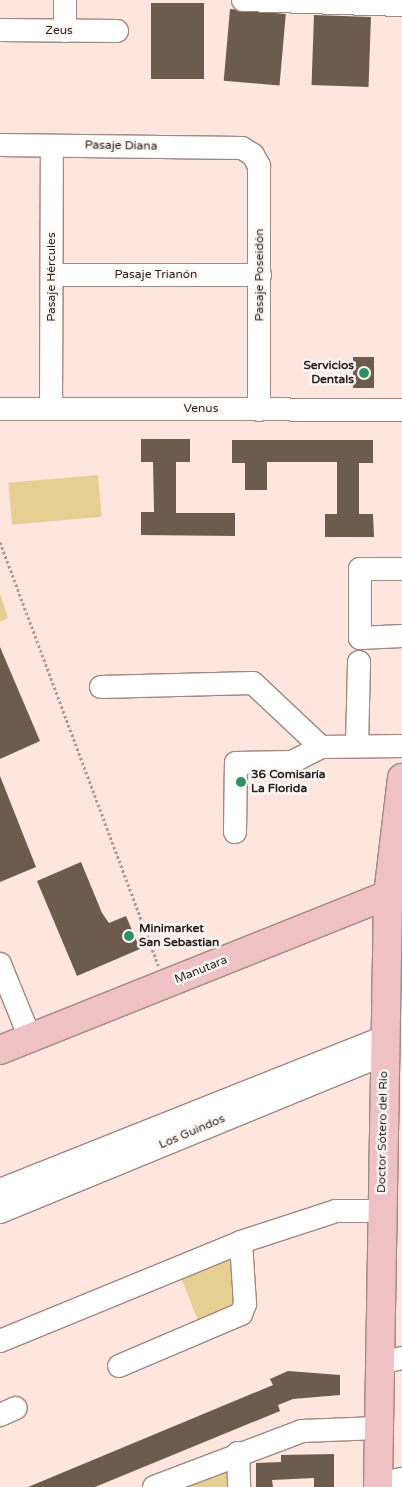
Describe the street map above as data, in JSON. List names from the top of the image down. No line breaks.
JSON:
{"streets":{"main road":["Manutara","Doctor Sótero del Río"],"street":["Zeus","Pasaje Diana","Pasaje Trianón","Pasaje Poseidón","Pasaje Hércules","Venus","Los Guindos"]},"crossings":[["Pasaje Diana","Pasaje Poseidón"],["Pasaje Diana","Pasaje Hércules"],["Pasaje Trianón","Pasaje Poseidón"],["Pasaje Trianón","Pasaje Hércules"],["Pasaje Poseidón","Venus"],["Pasaje Hércules","Venus"],["Manutara","Doctor Sótero del Río"],["Los Guindos","Doctor Sótero del Río"]],"places":["Servicios Dentals","36 Comisaría La Florida","Minimarket San Sebastian"]}
